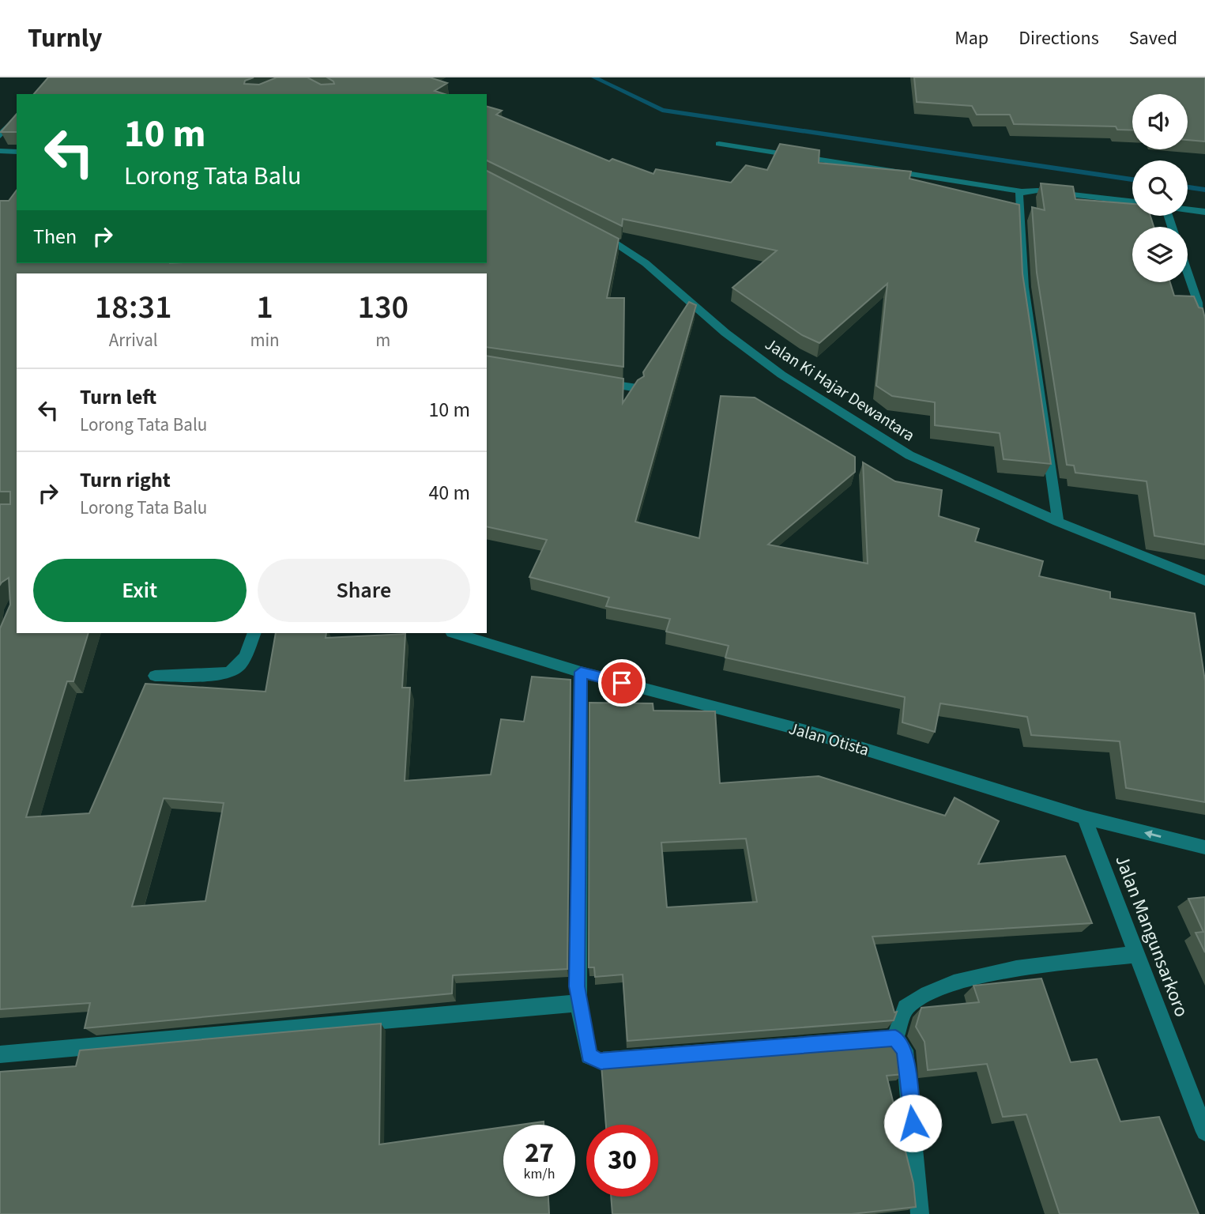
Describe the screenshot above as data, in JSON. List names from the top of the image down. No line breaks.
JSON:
{"streets":{"street":["Jalan Ki Hajar Dewantara","Jalan Otista","Jalan Mangunsarkoro"]},"crossings":[["Jalan Otista","Jalan Mangunsarkoro"]],"page":{"header":"Turnly","nav":["Map","Directions","Saved"],"turn":["10 m","Lorong Tata Balu"],"then":"Then","eta":["18:31","Arrival","1","min","130","m"],"list":[{"name":"Turn left","note":"Lorong Tata Balu","value":"10 m"},{"name":"Turn right","note":"Lorong Tata Balu","value":"40 m"}],"buttons":["Exit","Share"],"speed":"27 km/h","limit":"30"}}
